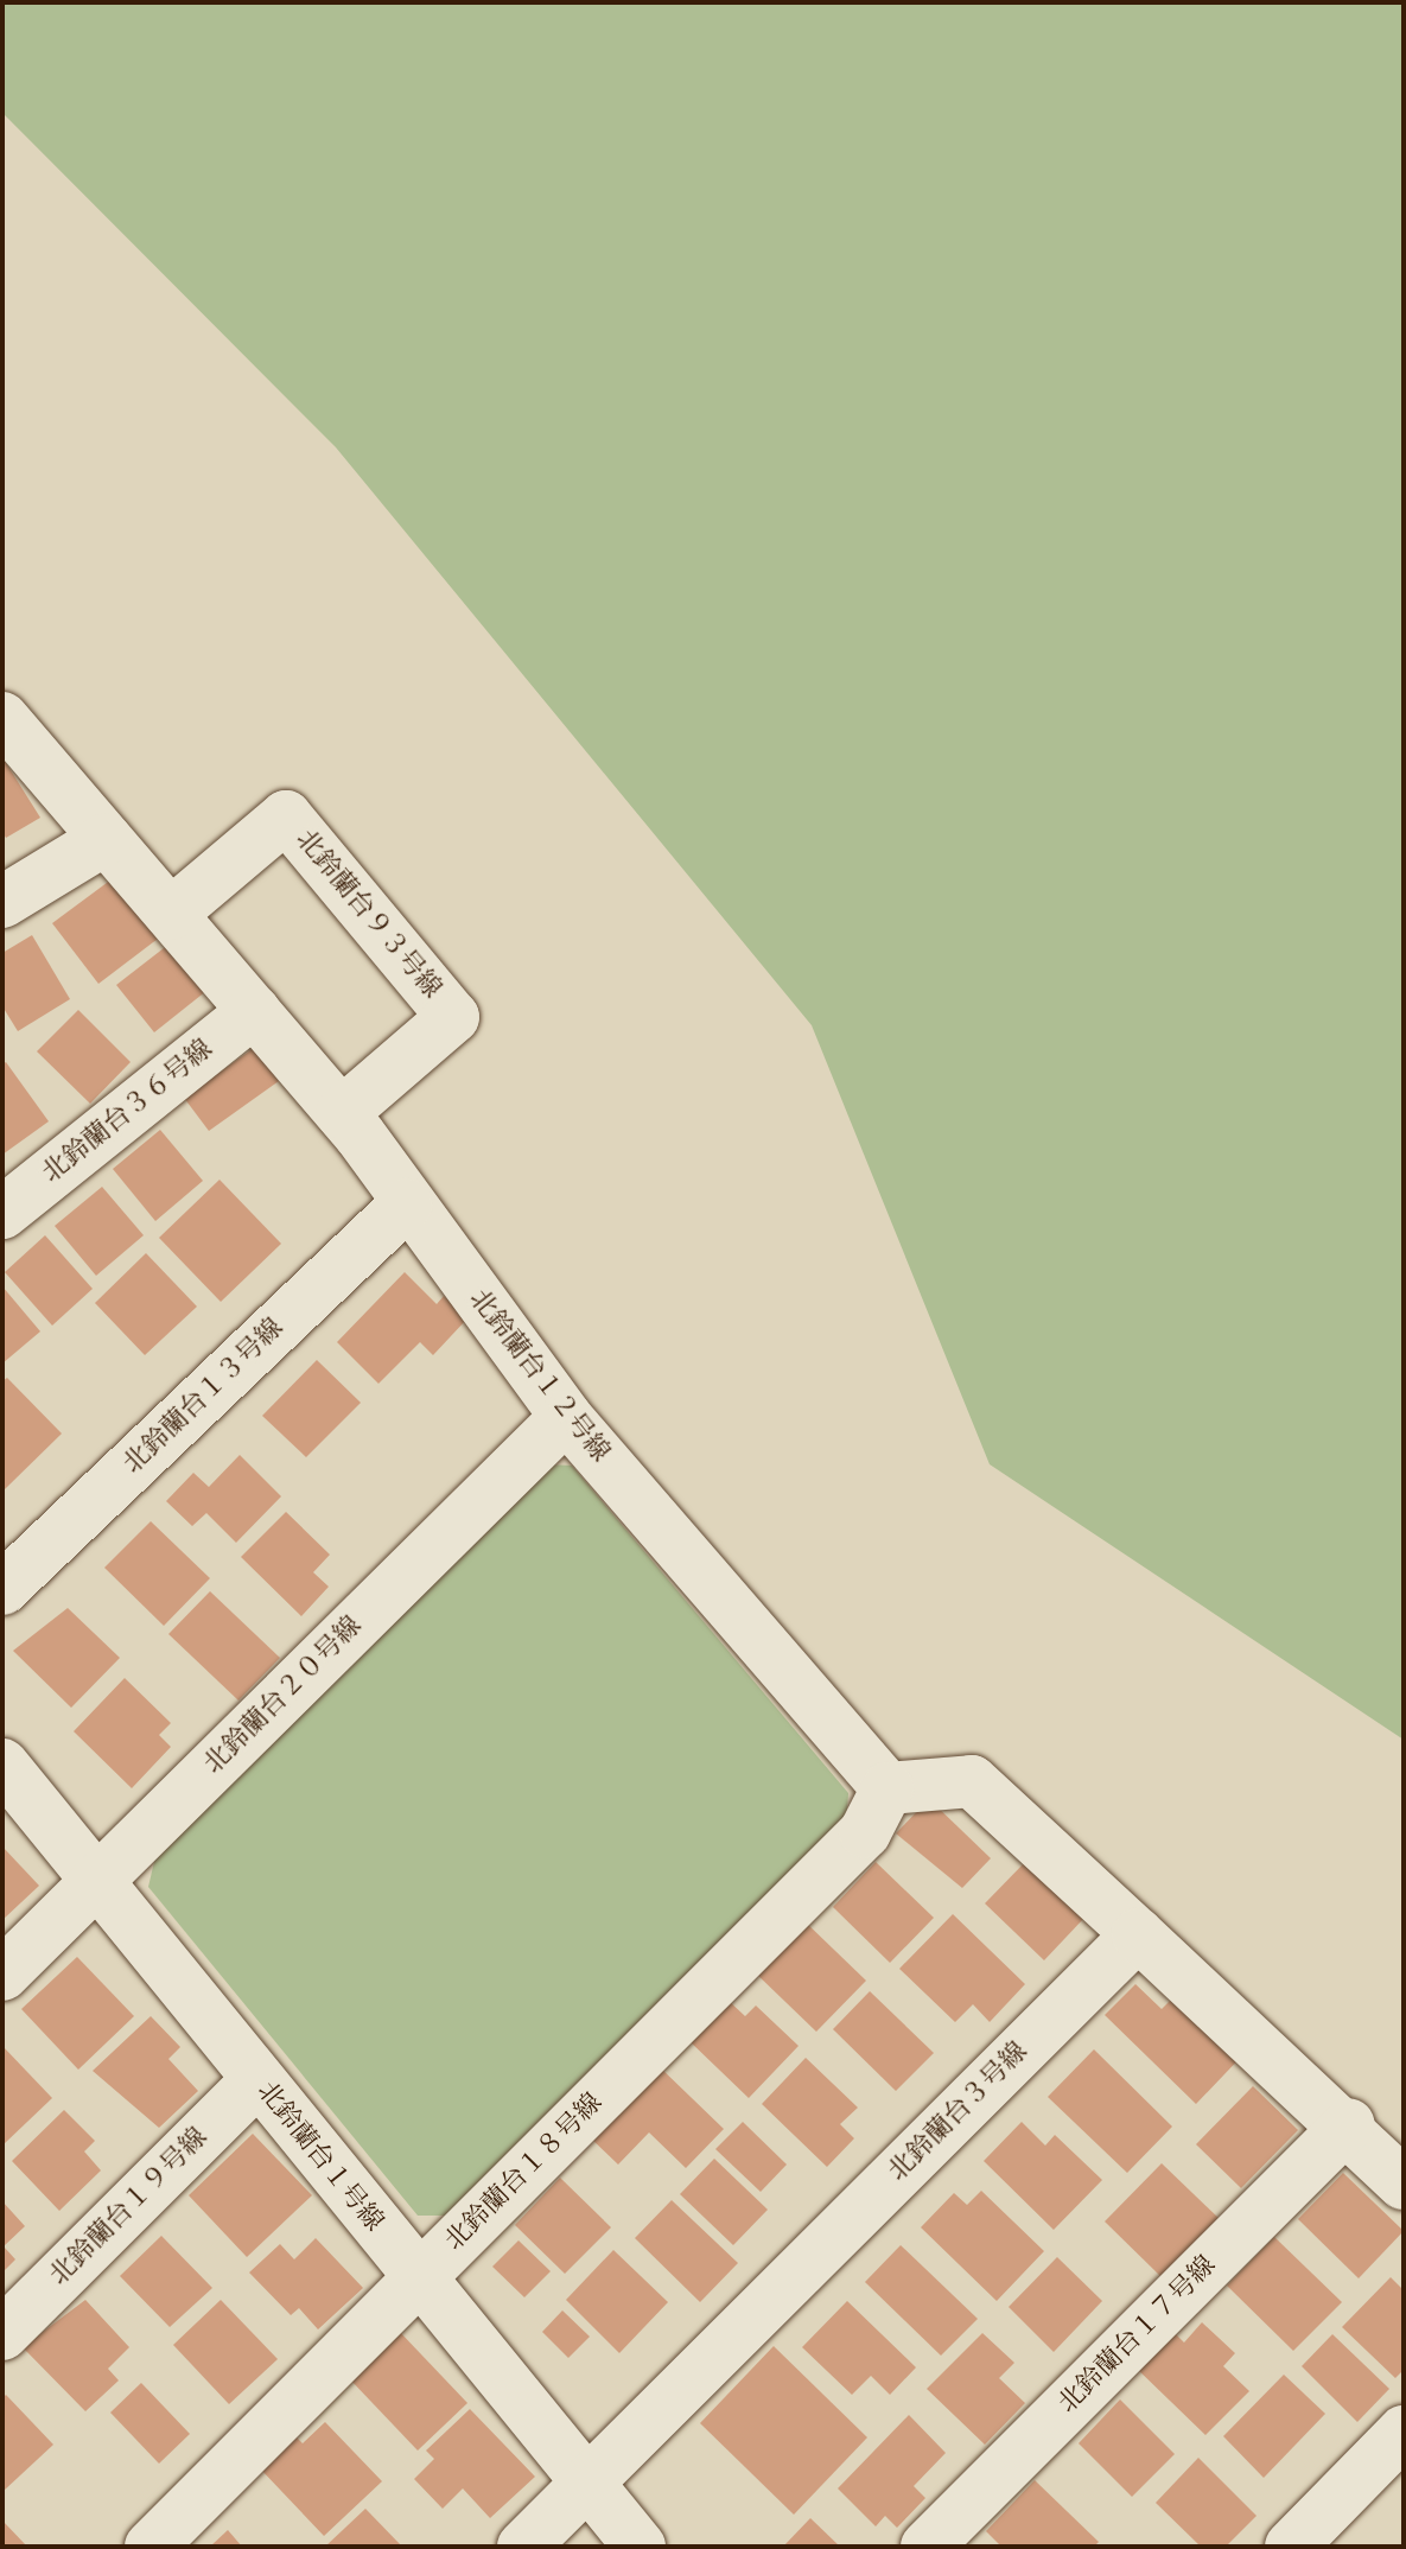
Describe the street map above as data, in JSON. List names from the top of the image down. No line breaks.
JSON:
{"streets":{"street":["北鈴蘭台９３号線","北鈴蘭台３６号線","北鈴蘭台１２号線","北鈴蘭台１３号線","北鈴蘭台２０号線","北鈴蘭台３号線","北鈴蘭台１号線","北鈴蘭台１８号線","北鈴蘭台１９号線","北鈴蘭台１７号線"]},"crossings":[["北鈴蘭台９３号線","北鈴蘭台１２号線"],["北鈴蘭台３６号線","北鈴蘭台１２号線"],["北鈴蘭台１２号線","北鈴蘭台１３号線"],["北鈴蘭台１２号線","北鈴蘭台２０号線"],["北鈴蘭台１２号線","北鈴蘭台１８号線"],["北鈴蘭台２０号線","北鈴蘭台１号線"],["北鈴蘭台３号線","北鈴蘭台１号線"],["北鈴蘭台１号線","北鈴蘭台１８号線"],["北鈴蘭台１号線","北鈴蘭台１９号線"]]}
